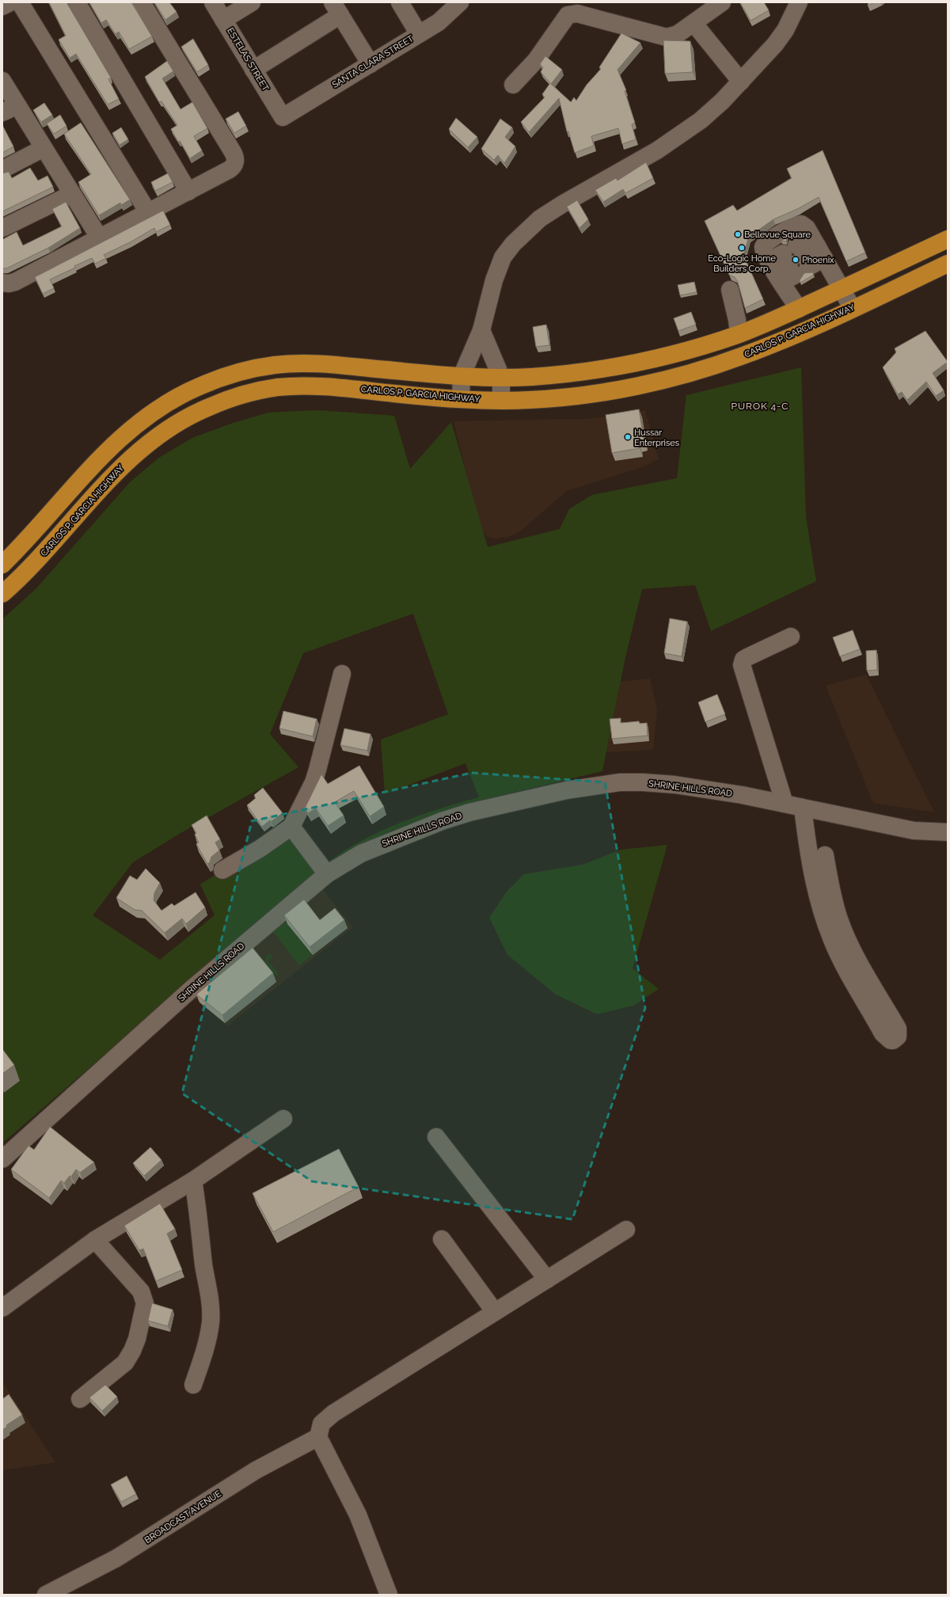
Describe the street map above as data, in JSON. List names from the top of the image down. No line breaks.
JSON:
{"streets":{"highway":["CARLOS P. GARCIA HIGHWAY"],"street":["ESTELAS STREET","SANTA CLARA STREET","SHRINE HILLS ROAD","BROADCAST AVENUE"]},"crossings":[["ESTELAS STREET","SANTA CLARA STREET"]],"districts":["PUROK 4-C"],"places":["Bellevue Square","Eco-Logic Home Builders Corp.","Phoenix","Hussar Enterprises"]}
